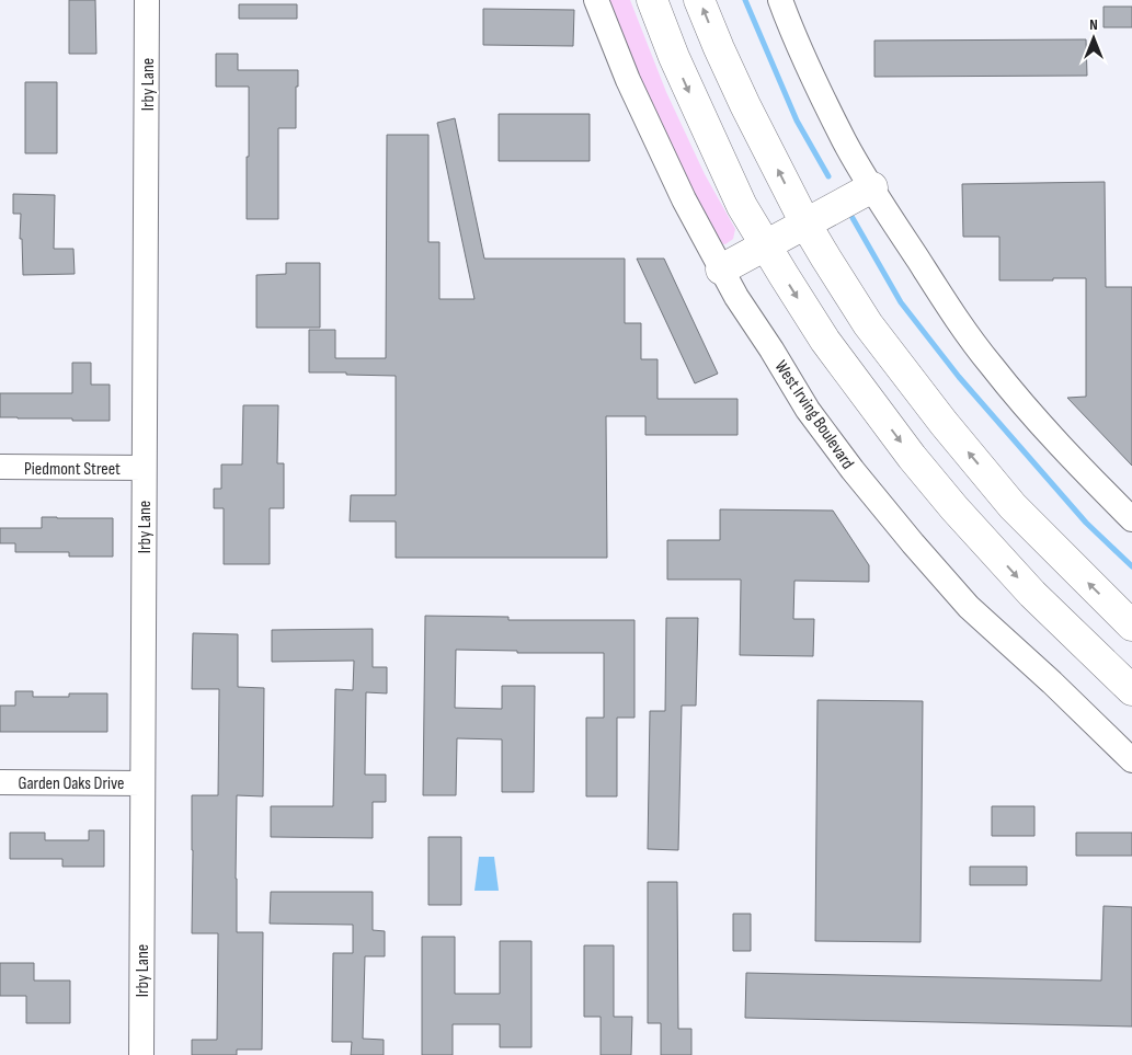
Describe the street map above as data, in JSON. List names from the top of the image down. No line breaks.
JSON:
{"streets":{"street":["Irby Lane","West Irving Boulevard","Piedmont Street","Garden Oaks Drive"]},"crossings":[["Irby Lane","Piedmont Street"],["Irby Lane","Garden Oaks Drive"]],"north":"top"}
